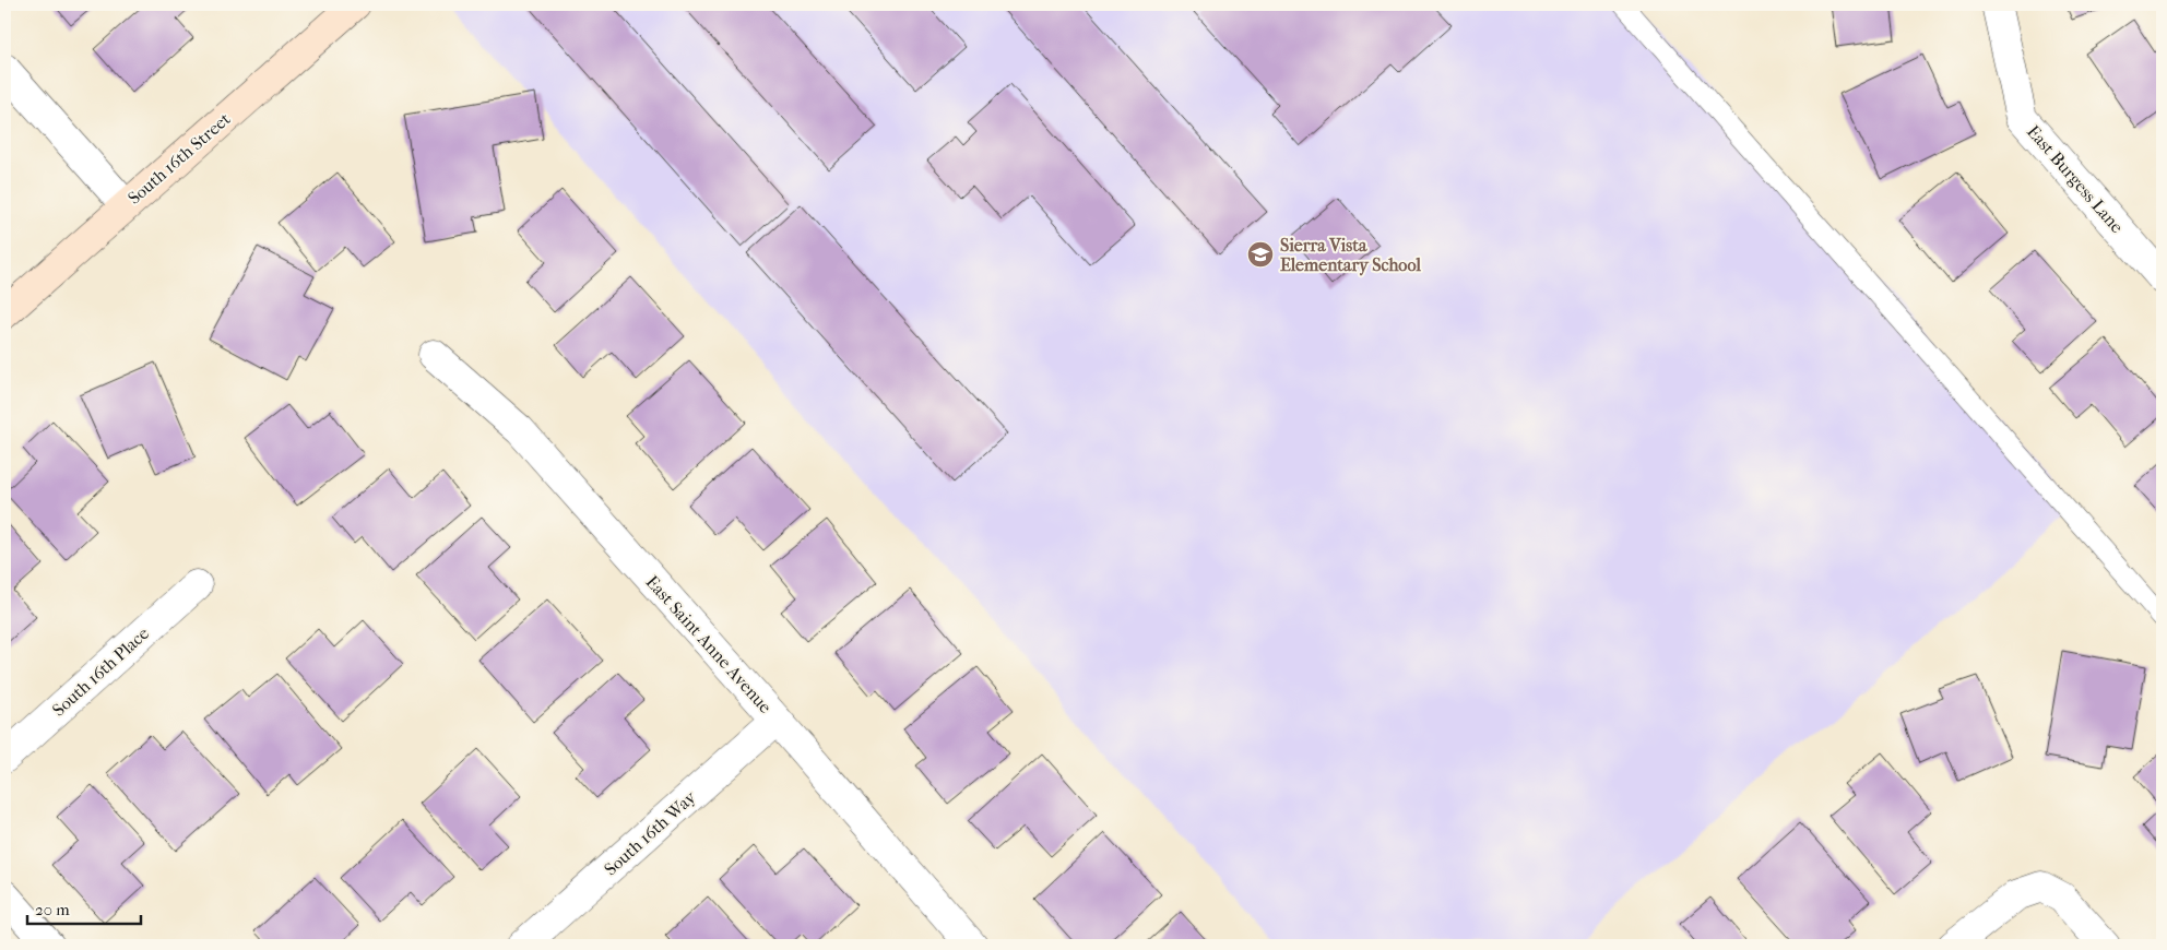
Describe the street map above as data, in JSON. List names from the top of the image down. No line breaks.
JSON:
{"streets":{"main road":["South 16th Street"],"street":["East Burgess Lane","East Saint Anne Avenue","South 16th Place","South 16th Way"]},"crossings":[["East Saint Anne Avenue","South 16th Way"]],"places":{"school or university":["Sierra Vista Elementary School"]},"scale_bar":"20 m"}
